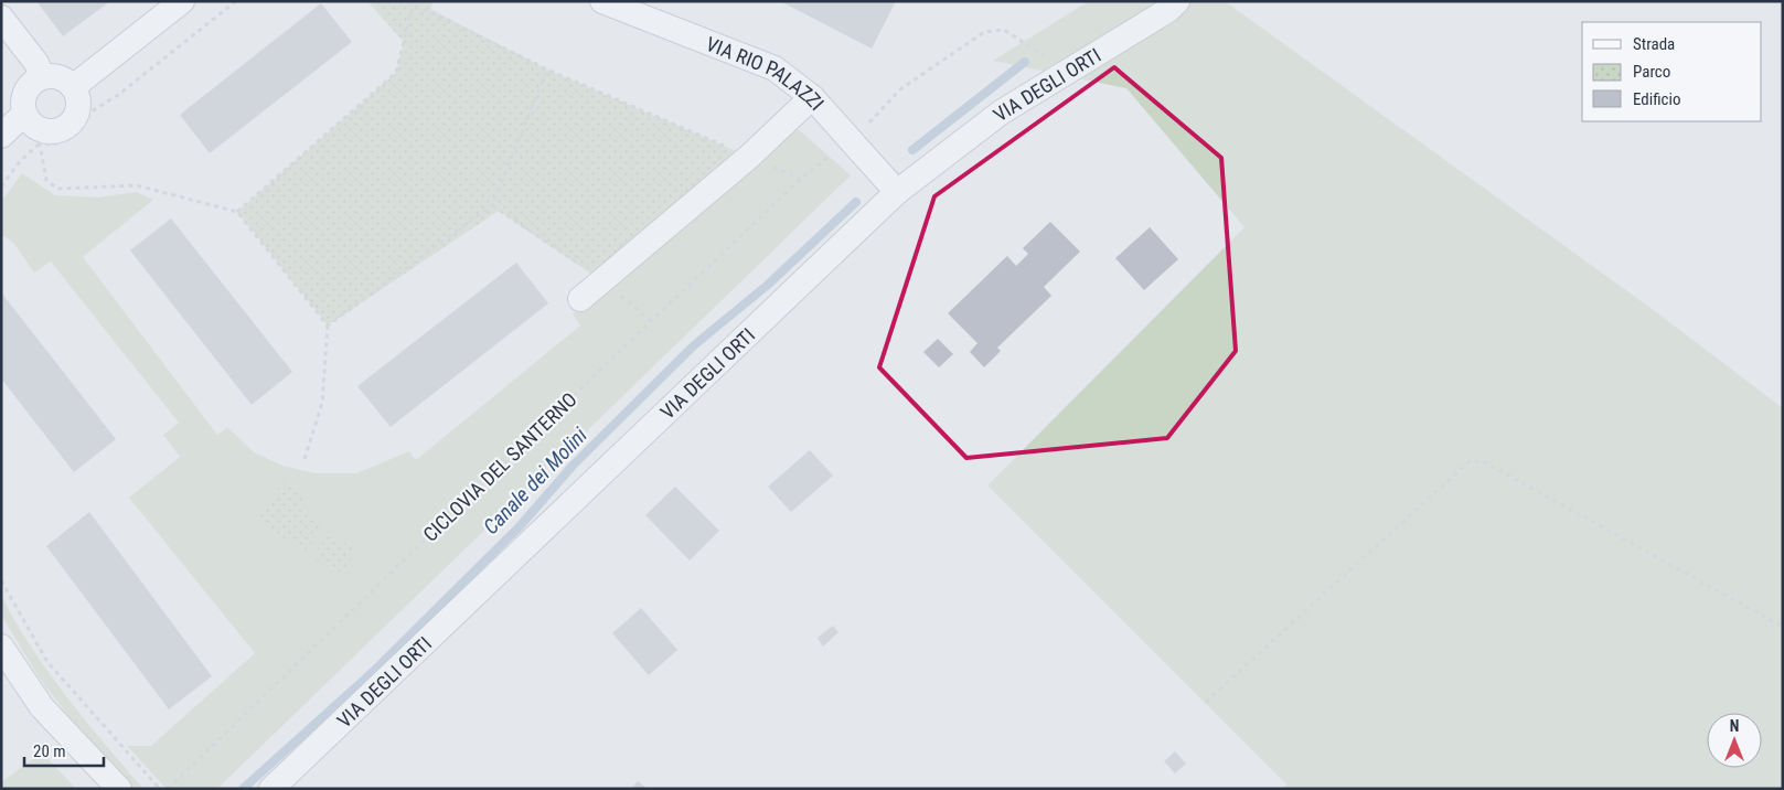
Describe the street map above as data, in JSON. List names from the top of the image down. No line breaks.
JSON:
{"streets":{"street":["VIA RIO PALAZZI","VIA DEGLI ORTI"],"path":["CICLOVIA DEL SANTERNO"]},"crossings":[["VIA RIO PALAZZI","VIA DEGLI ORTI"]],"water":["Canale dei Molini"],"legend":["Strada","Parco","Edificio"],"scale_bar":"20 m","north":"top"}
